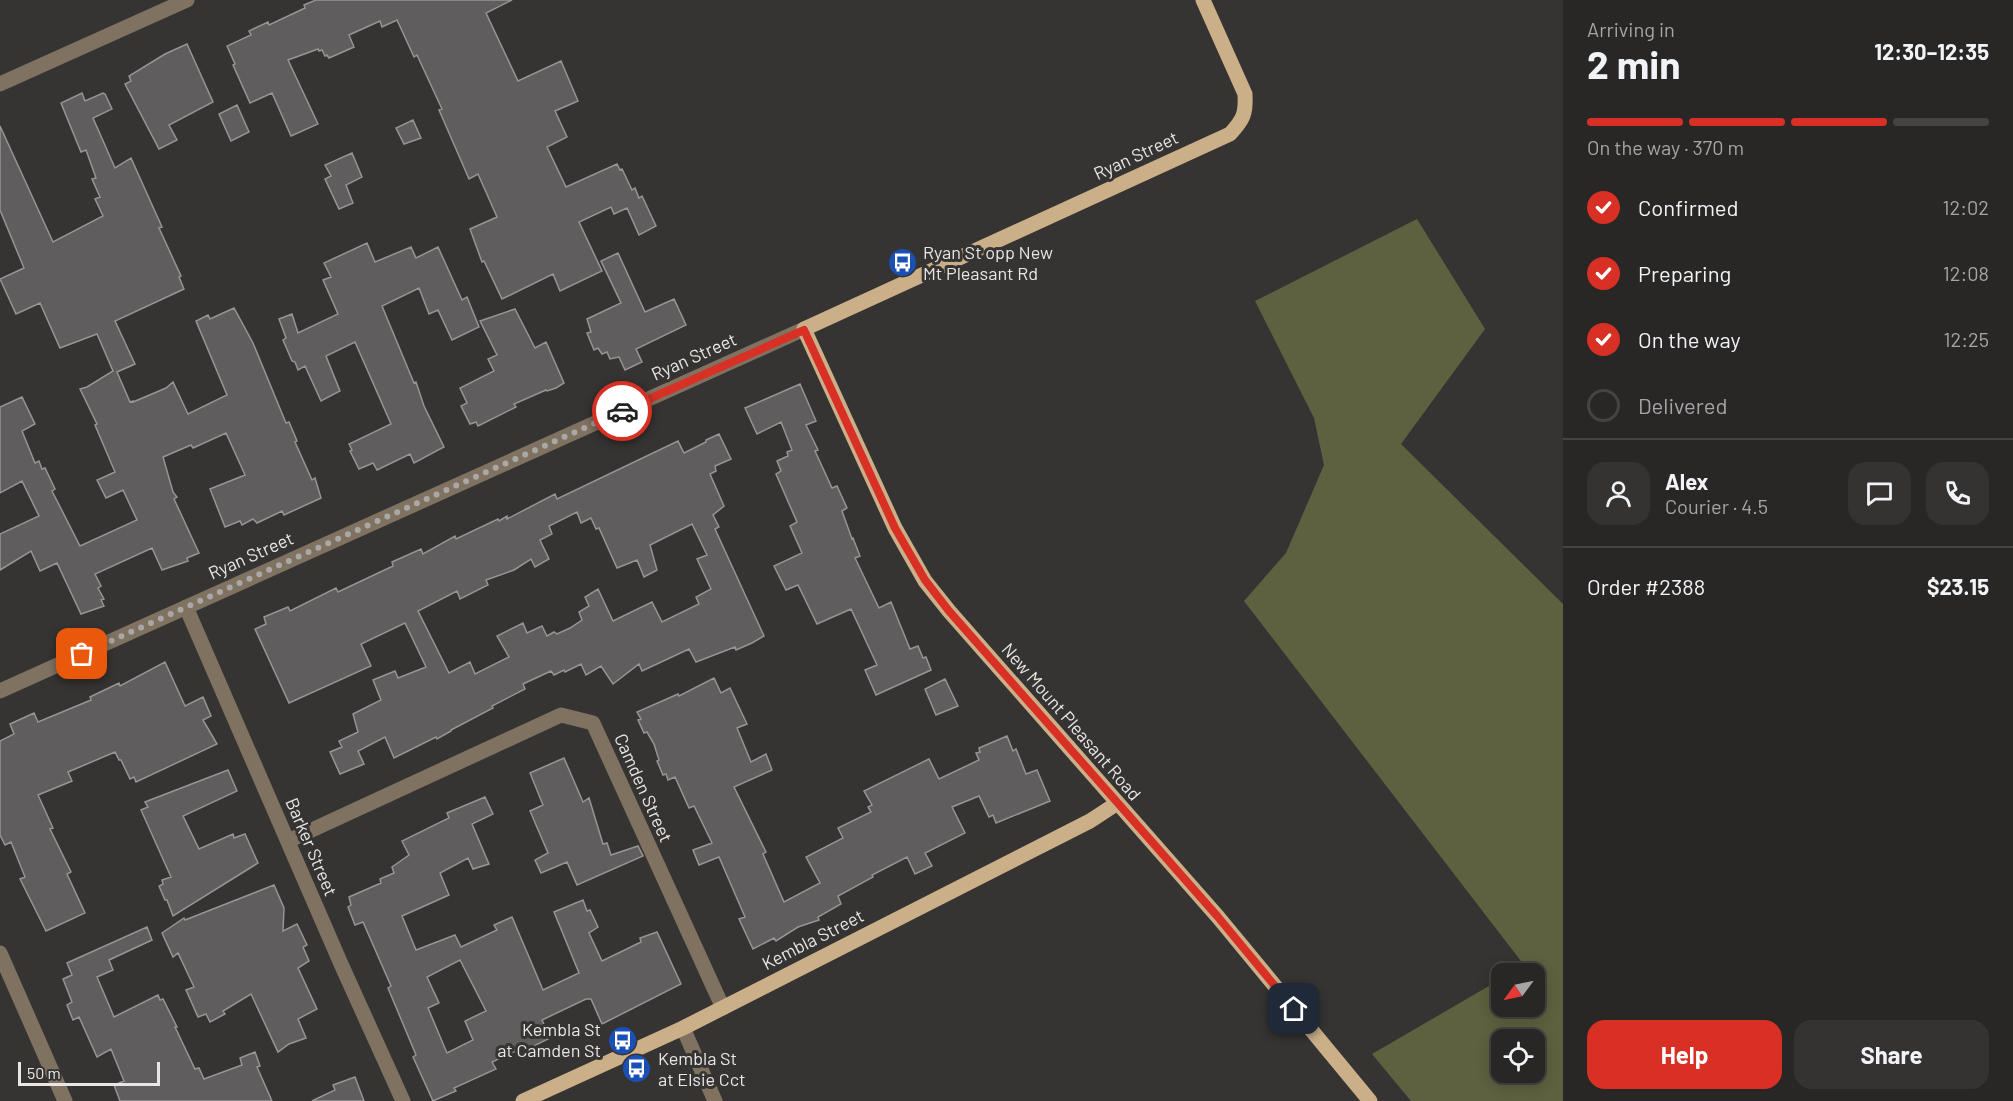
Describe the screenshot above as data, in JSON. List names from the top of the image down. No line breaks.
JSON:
{"streets":{"main road":["Ryan Street","New Mount Pleasant Road","Kembla Street"],"street":["Camden Street","Barker Street"]},"crossings":[["Ryan Street","New Mount Pleasant Road"],["Ryan Street","Barker Street"],["New Mount Pleasant Road","Kembla Street"],["Camden Street","Barker Street"],["Camden Street","Kembla Street"]],"places":{"bus stop":["Ryan St opp New Mt Pleasant Rd","Kembla St at Camden St","Kembla St at Elsie Cct"]},"scale_bar":"50 m","north":"bottom left","page":{"heading":["2 min","Arriving in","12:30–12:35"],"panel":["Alex","Courier · 4.5","Order #2388","$23.15"],"bar":"On the way · 370 m","list":[["Confirmed","12:02"],["Preparing","12:08"],["On the way","12:25"],"Delivered"],"buttons":["Help","Share"],"scale":"50 m"}}
